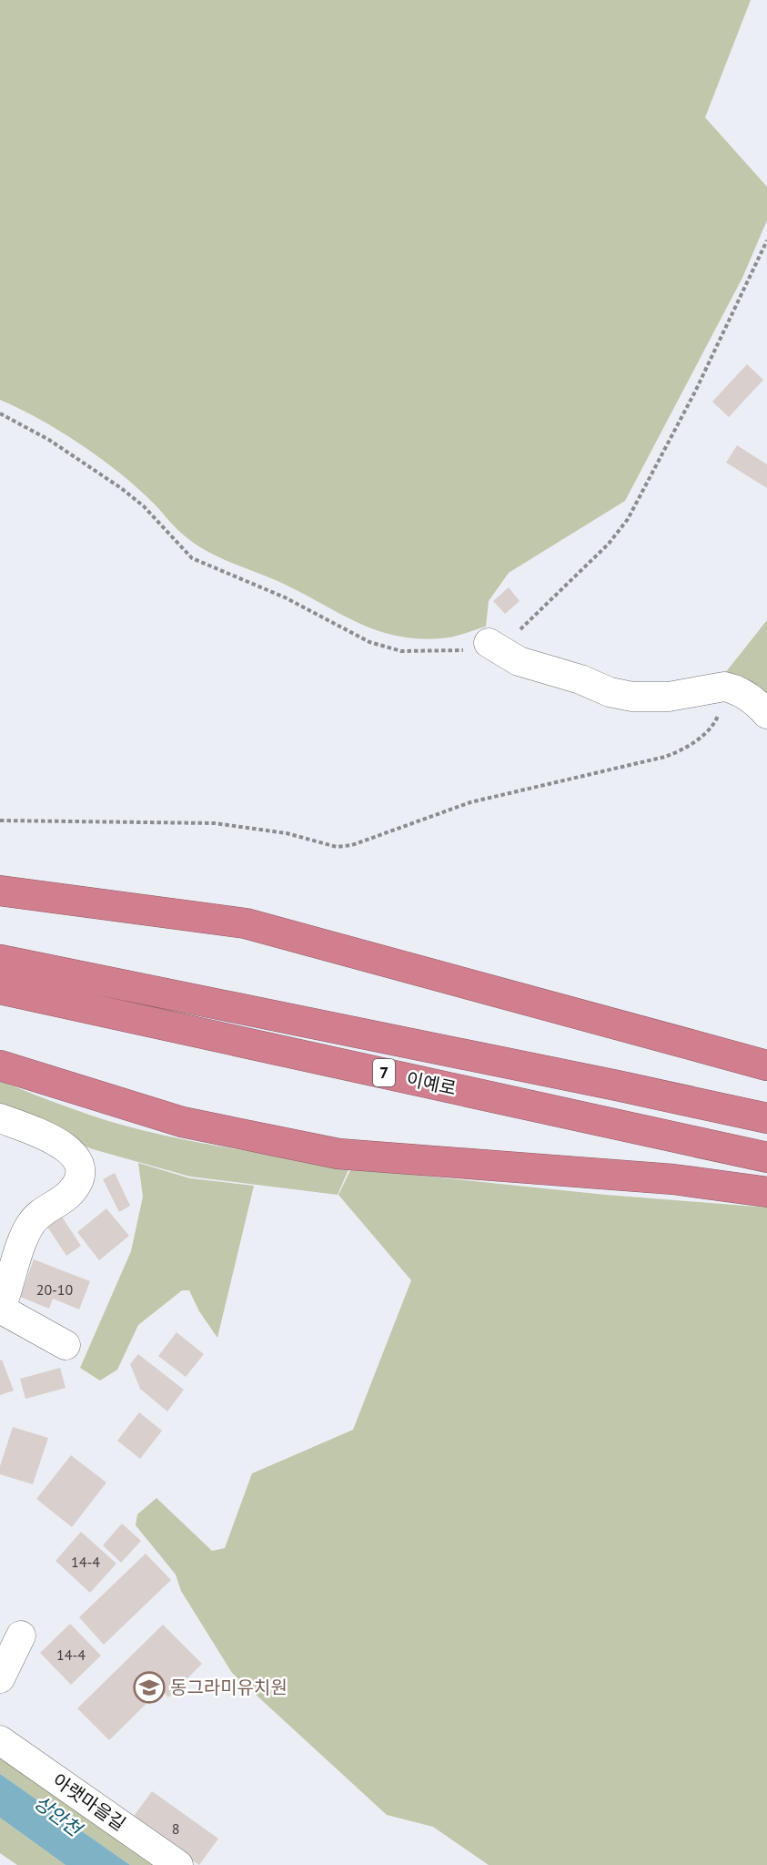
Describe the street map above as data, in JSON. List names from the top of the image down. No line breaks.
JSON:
{"streets":{"highway":["7","이예로"],"street":["아랫마을길"]},"water":["상안천"],"places":{"school or university":["동그라미유치원"]},"house_numbers":["20-10","14-4","14-4","8"]}
